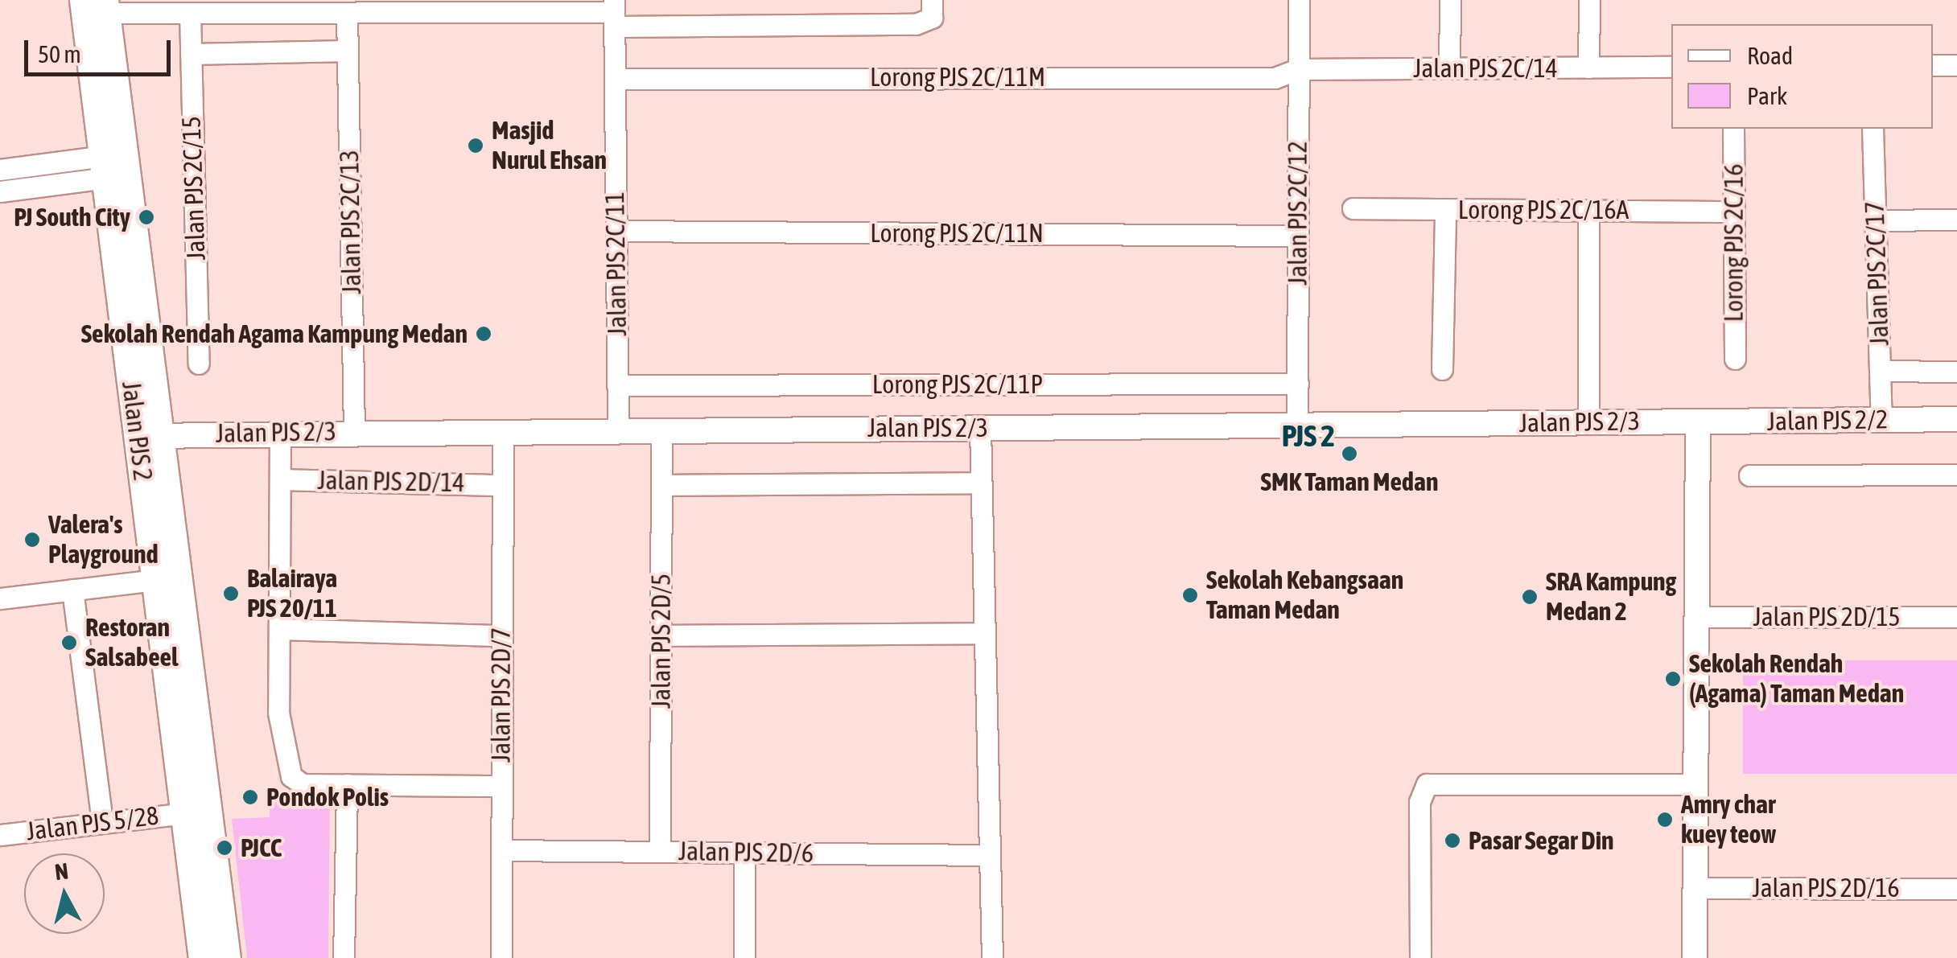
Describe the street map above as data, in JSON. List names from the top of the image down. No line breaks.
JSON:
{"streets":{"main road":["Jalan PJS 2"],"street":["Jalan PJS 2C/14","Lorong PJS 2C/11M","Jalan PJS 2C/15","Lorong PJS 2C/16A","Jalan PJS 2C/12","Jalan PJS 2C/13","Lorong PJS 2C/11N","Lorong PJS 2C/16","Jalan PJS 2C/11","Jalan PJS 2C/17","Lorong PJS 2C/11P","Jalan PJS 2/2","Jalan PJS 2/3","Jalan PJS 2D/14","Jalan PJS 2D/15","Jalan PJS 2D/5","Jalan PJS 2D/7","Jalan PJS 5/28","Jalan PJS 2D/6","Jalan PJS 2D/16"]},"crossings":[["Jalan PJS 2C/14","Lorong PJS 2C/11M"],["Jalan PJS 2C/14","Jalan PJS 2C/12"],["Lorong PJS 2C/11M","Jalan PJS 2C/12"],["Lorong PJS 2C/11M","Jalan PJS 2C/11"],["Lorong PJS 2C/16A","Lorong PJS 2C/16"],["Jalan PJS 2C/12","Lorong PJS 2C/11N"],["Jalan PJS 2C/12","Lorong PJS 2C/11P"],["Jalan PJS 2C/12","Jalan PJS 2/3"],["Jalan PJS 2C/13","Jalan PJS 2/3"],["Lorong PJS 2C/11N","Jalan PJS 2C/11"],["Jalan PJS 2C/11","Lorong PJS 2C/11P"],["Jalan PJS 2C/11","Jalan PJS 2/3"],["Jalan PJS 2C/17","Jalan PJS 2/2"],["Jalan PJS 2/2","Jalan PJS 2/3"],["Jalan PJS 2/3","Jalan PJS 2"],["Jalan PJS 2/3","Jalan PJS 2D/5"],["Jalan PJS 2/3","Jalan PJS 2D/7"],["Jalan PJS 2","Jalan PJS 5/28"],["Jalan PJS 2D/14","Jalan PJS 2D/7"],["Jalan PJS 2D/5","Jalan PJS 2D/6"],["Jalan PJS 2D/7","Jalan PJS 2D/6"]],"districts":["PJS 2"],"places":["Masjid Nurul Ehsan","PJ South City","Sekolah Rendah Agama Kampung Medan","SMK Taman Medan","Valera's Playground","Balairaya PJS 20/11","Sekolah Kebangsaan Taman Medan","SRA Kampung Medan 2","Restoran Salsabeel","Sekolah Rendah (Agama) Taman Medan","Pondok Polis","Amry char kuey teow","Pasar Segar Din","PJCC"],"legend":["Road","Park"],"scale_bar":"50 m","north":"top"}
